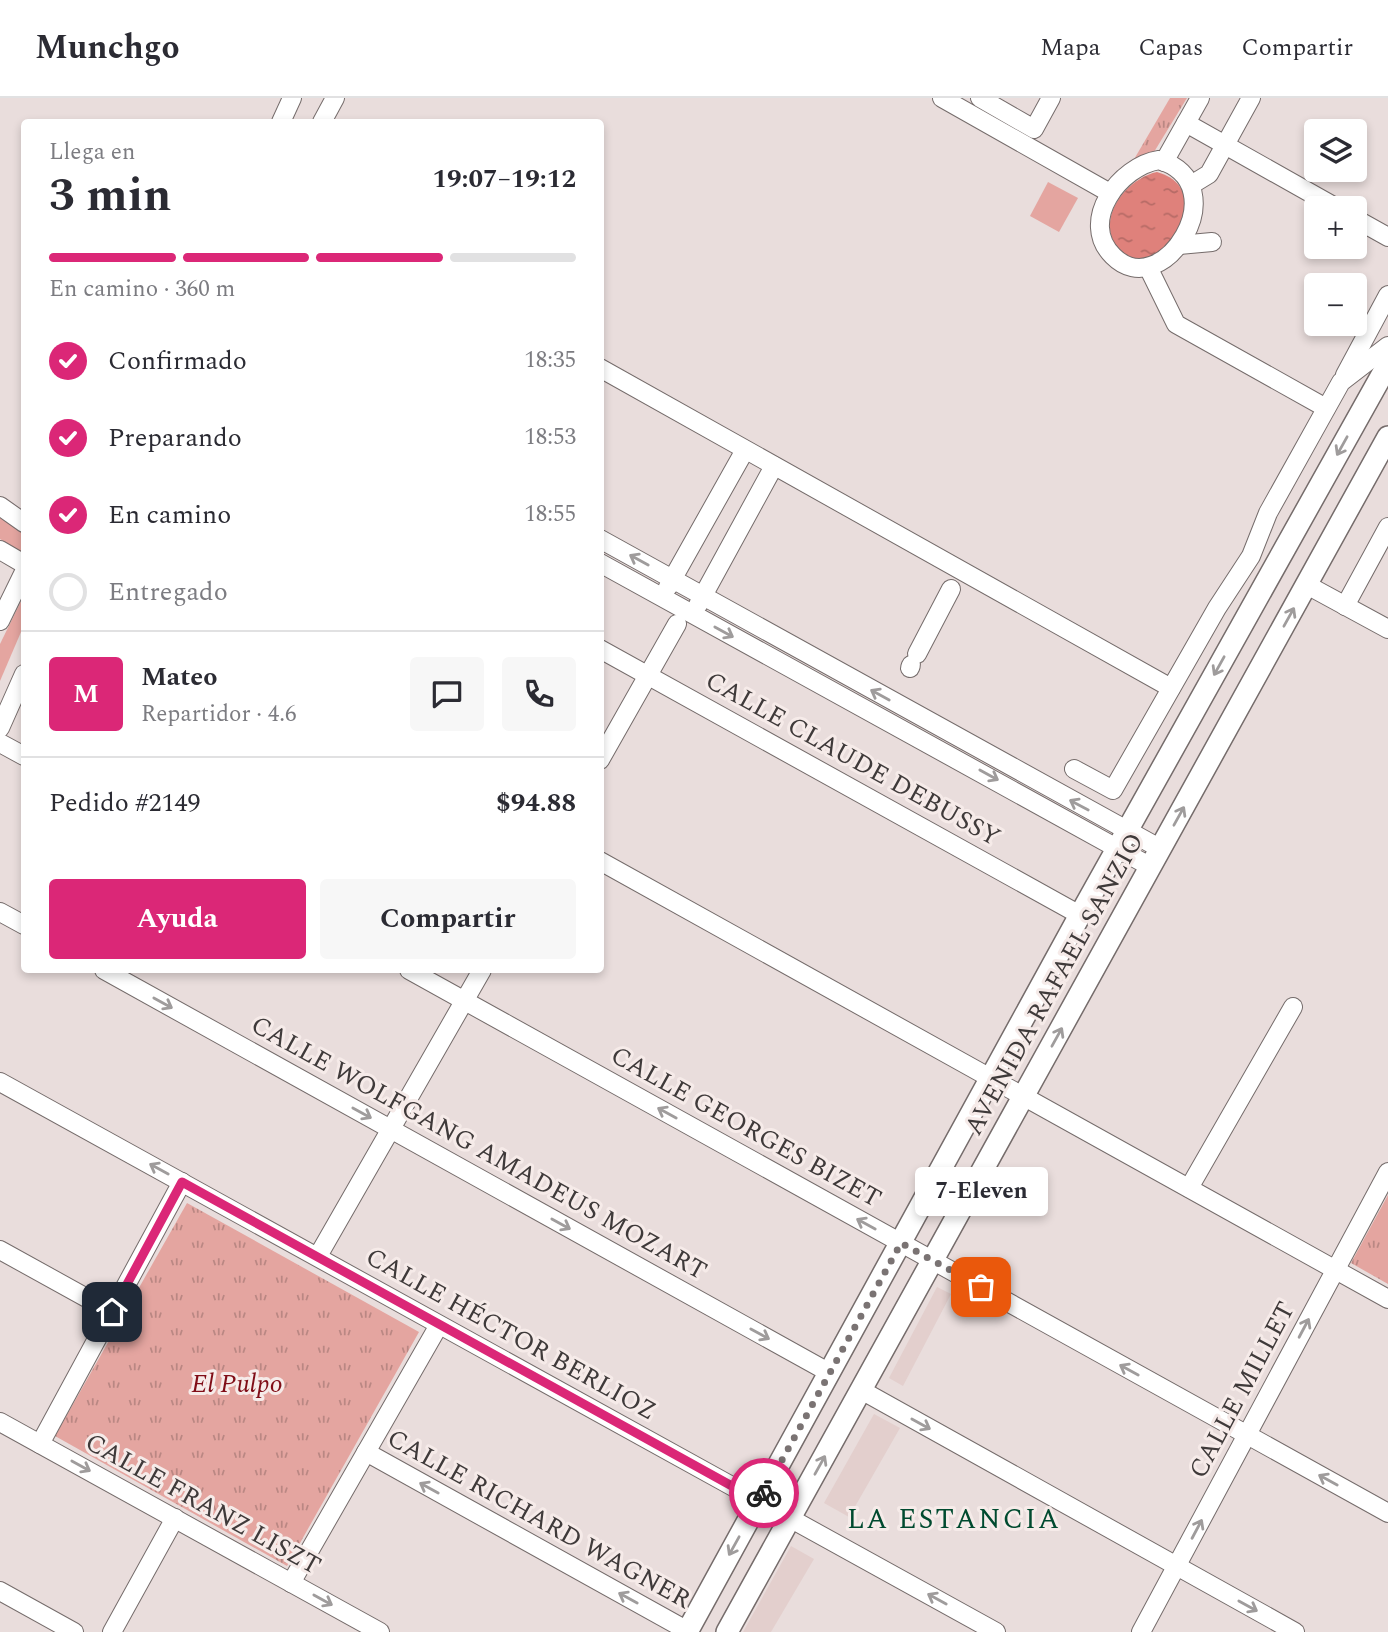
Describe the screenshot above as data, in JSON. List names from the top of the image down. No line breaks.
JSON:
{"streets":{"main road":["AVENIDA RAFAEL SANZIO"],"street":["CALLE CLAUDE DEBUSSY","CALLE GEORGES BIZET","CALLE WOLFGANG AMADEUS MOZART","CALLE HÉCTOR BERLIOZ","CALLE MILLET","CALLE FRANZ LISZT","CALLE RICHARD WAGNER"]},"crossings":[["CALLE CLAUDE DEBUSSY","AVENIDA RAFAEL SANZIO"],["AVENIDA RAFAEL SANZIO","CALLE GEORGES BIZET"],["AVENIDA RAFAEL SANZIO","CALLE WOLFGANG AMADEUS MOZART"],["AVENIDA RAFAEL SANZIO","CALLE HÉCTOR BERLIOZ"],["AVENIDA RAFAEL SANZIO","CALLE RICHARD WAGNER"],["CALLE GEORGES BIZET","CALLE MILLET"]],"one_way":["CALLE WOLFGANG AMADEUS MOZART","CALLE MILLET","CALLE RICHARD WAGNER"],"districts":["LA ESTANCIA"],"parks":["El Pulpo"],"places":["7-Eleven"],"page":{"header":"Munchgo","nav":["Mapa","Capas","Compartir"],"map_buttons":["+","−"],"heading":["3 min","Llega en","19:07–19:12"],"panel":["Mateo","Repartidor · 4.6","Pedido #2149","$94.88"],"bar":"En camino · 360 m","list":[["Confirmado","18:35"],["Preparando","18:53"],["En camino","18:55"],"Entregado"],"round":"M","buttons":["Ayuda","Compartir"],"bubble":"7-Eleven"}}
